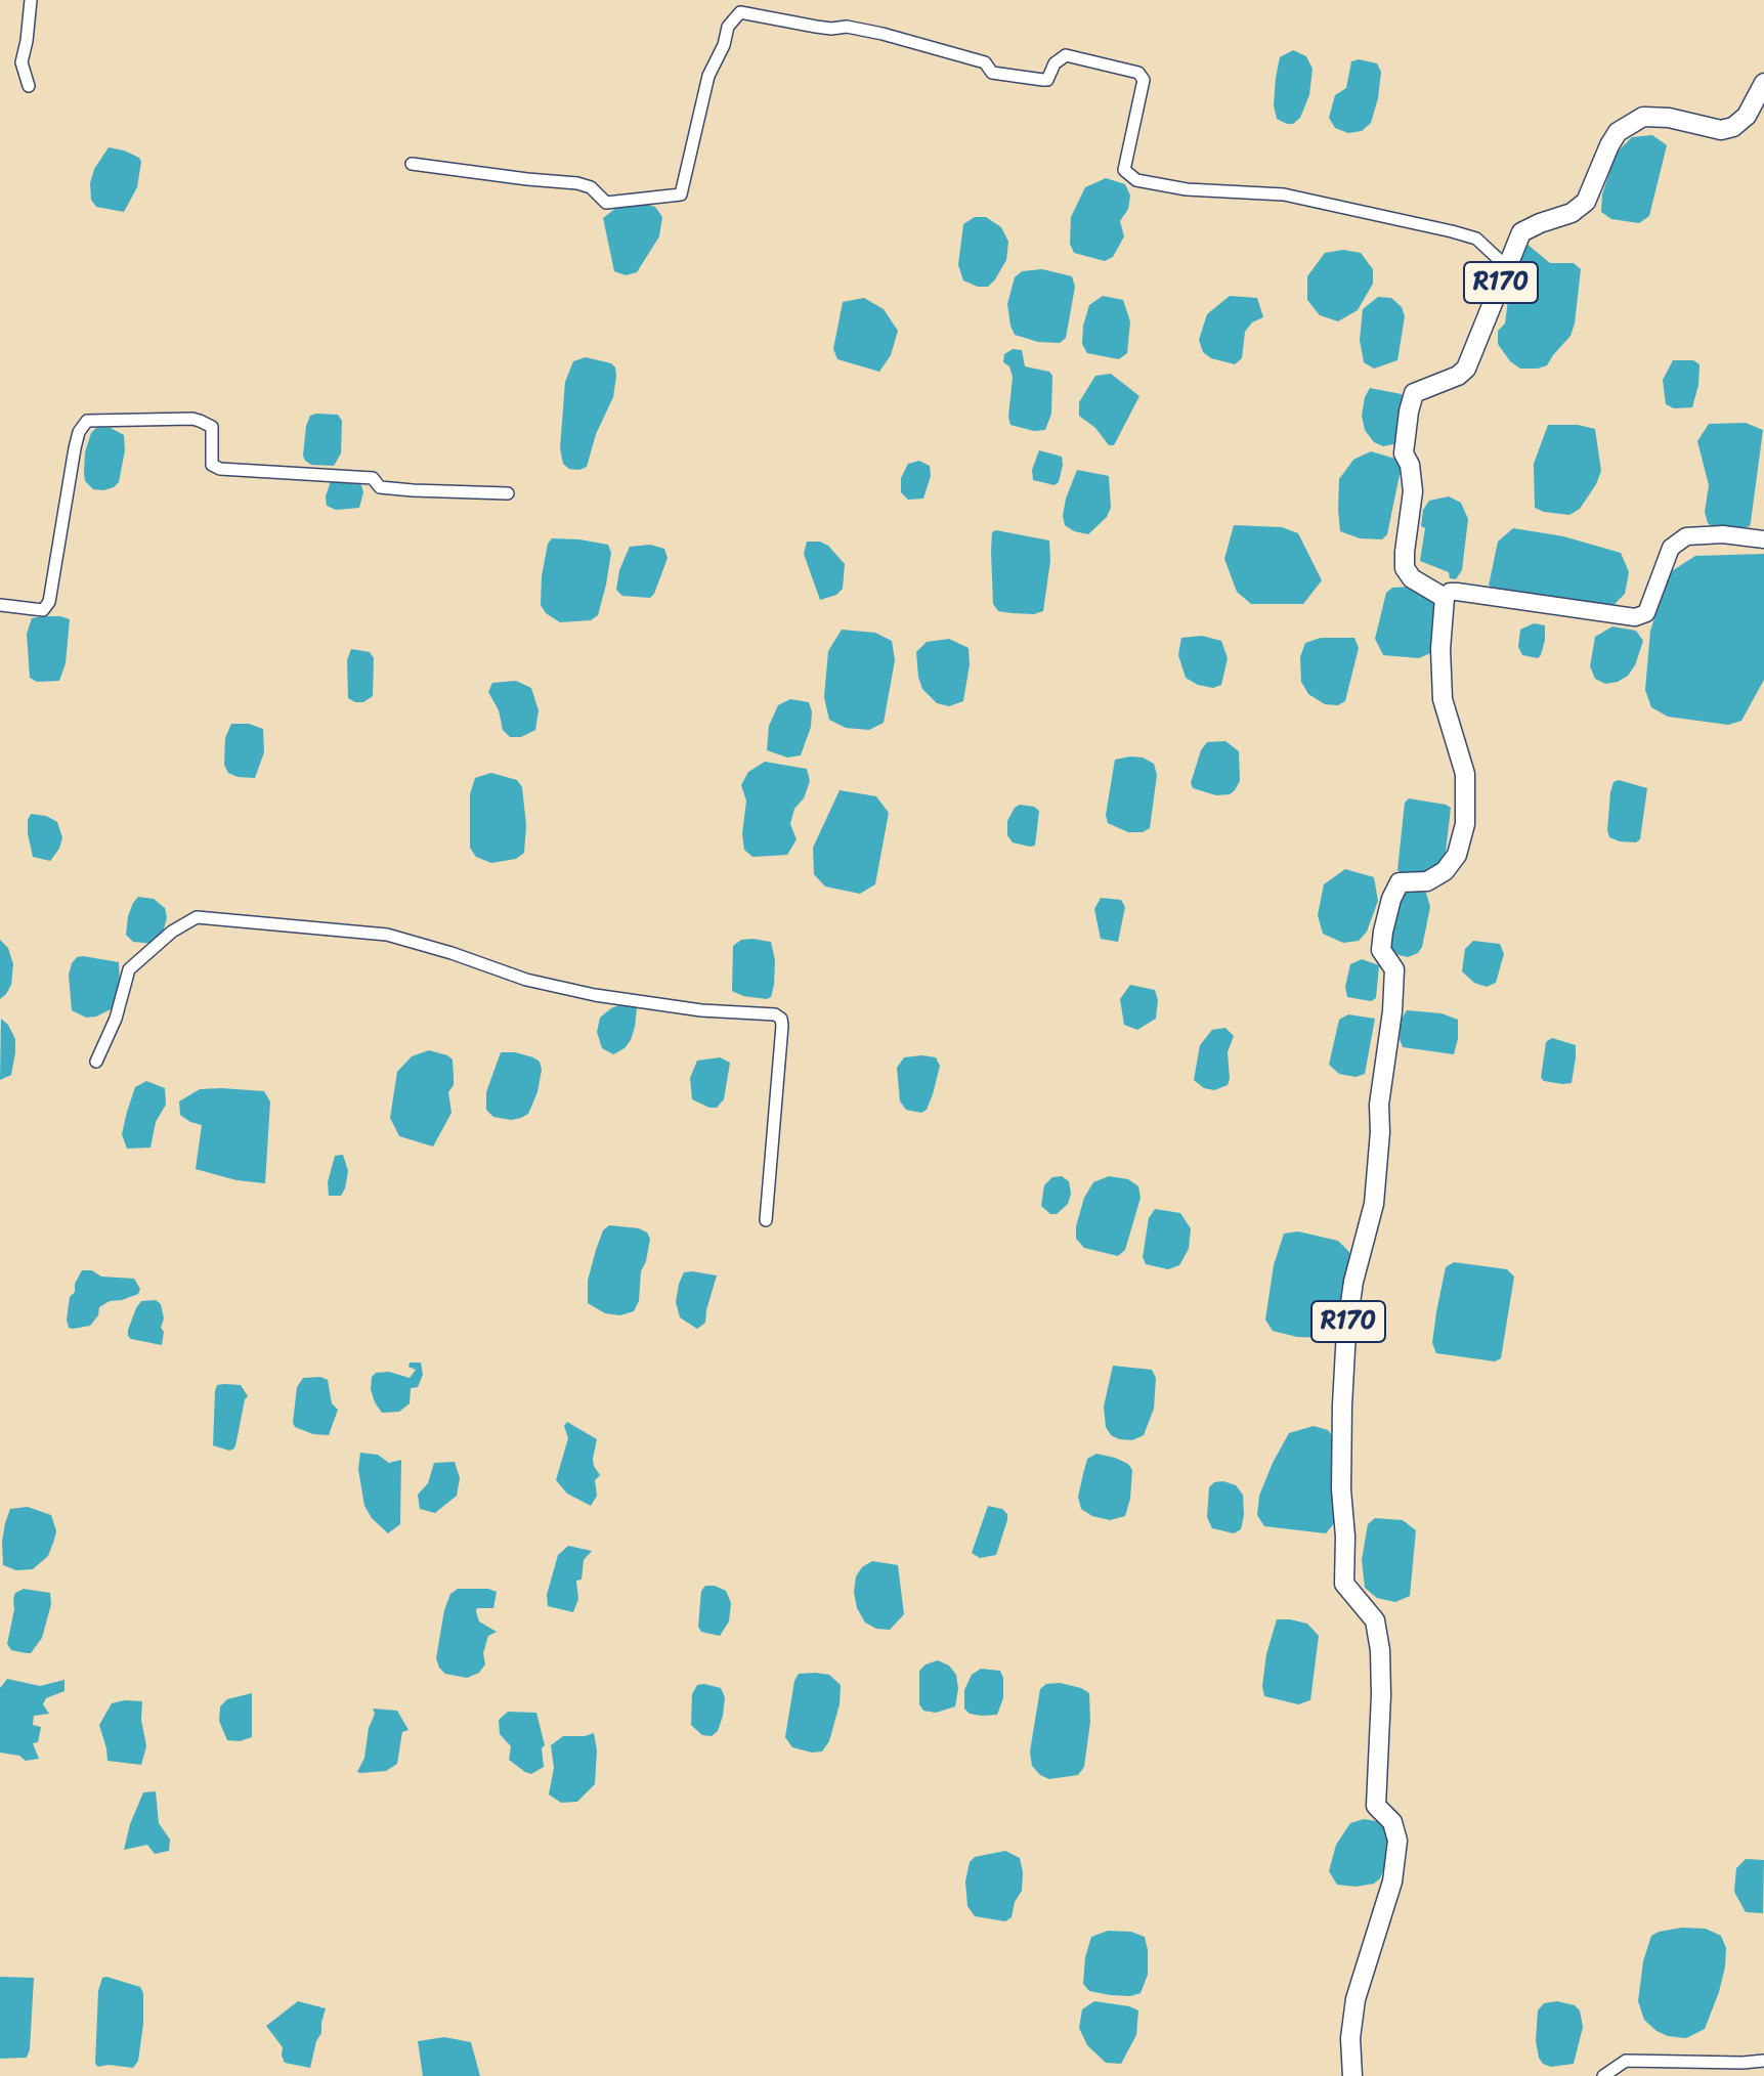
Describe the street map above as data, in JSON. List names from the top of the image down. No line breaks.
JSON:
{"streets":{"main road":["R170"]}}
